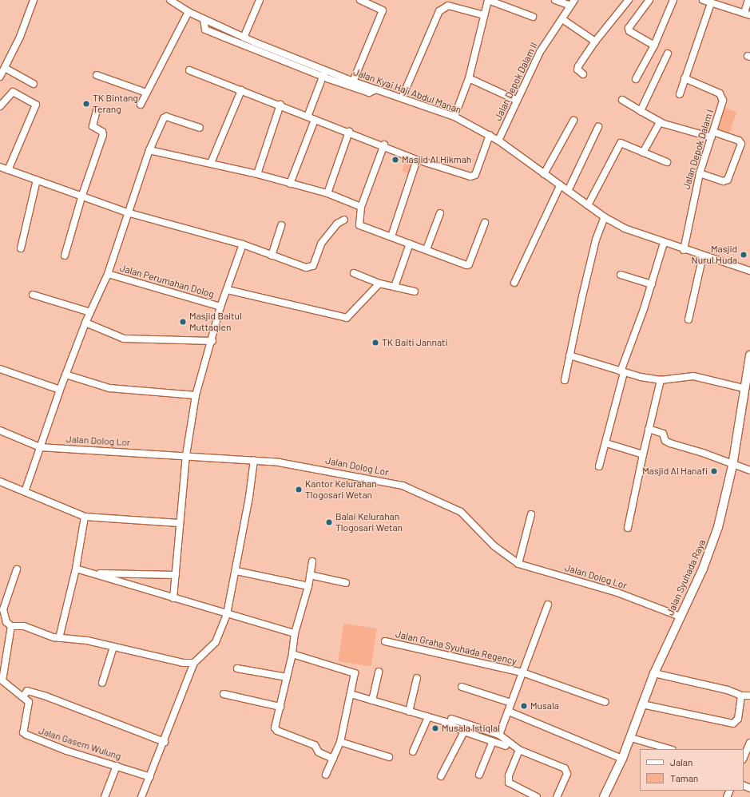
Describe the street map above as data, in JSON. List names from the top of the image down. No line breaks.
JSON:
{"streets":{"street":["Jalan Depok Dalam II","Jalan Kyai Haji Abdul Manan","Jalan Depok Dalam I","Jalan Perumahan Dolog","Jalan Dolog Lor","Jalan Syuhada Raya","Jalan Graha Syuhada Regency","Jalan Gasem Wulung"]},"crossings":[["Jalan Depok Dalam II","Jalan Kyai Haji Abdul Manan"],["Jalan Kyai Haji Abdul Manan","Jalan Depok Dalam I"],["Jalan Dolog Lor","Jalan Syuhada Raya"]],"places":["TK Bintang Terang","Masjid Al Hikmah","Masjid Nurul Huda","Masjid Baitul Muttaqien","TK Baiti Jannati","Masjid Al Hanafi","Kantor Kelurahan Tlogosari Wetan","Balai Kelurahan Tlogosari Wetan","Musala","Musala Istiqlal"],"legend":["Jalan","Taman"]}
